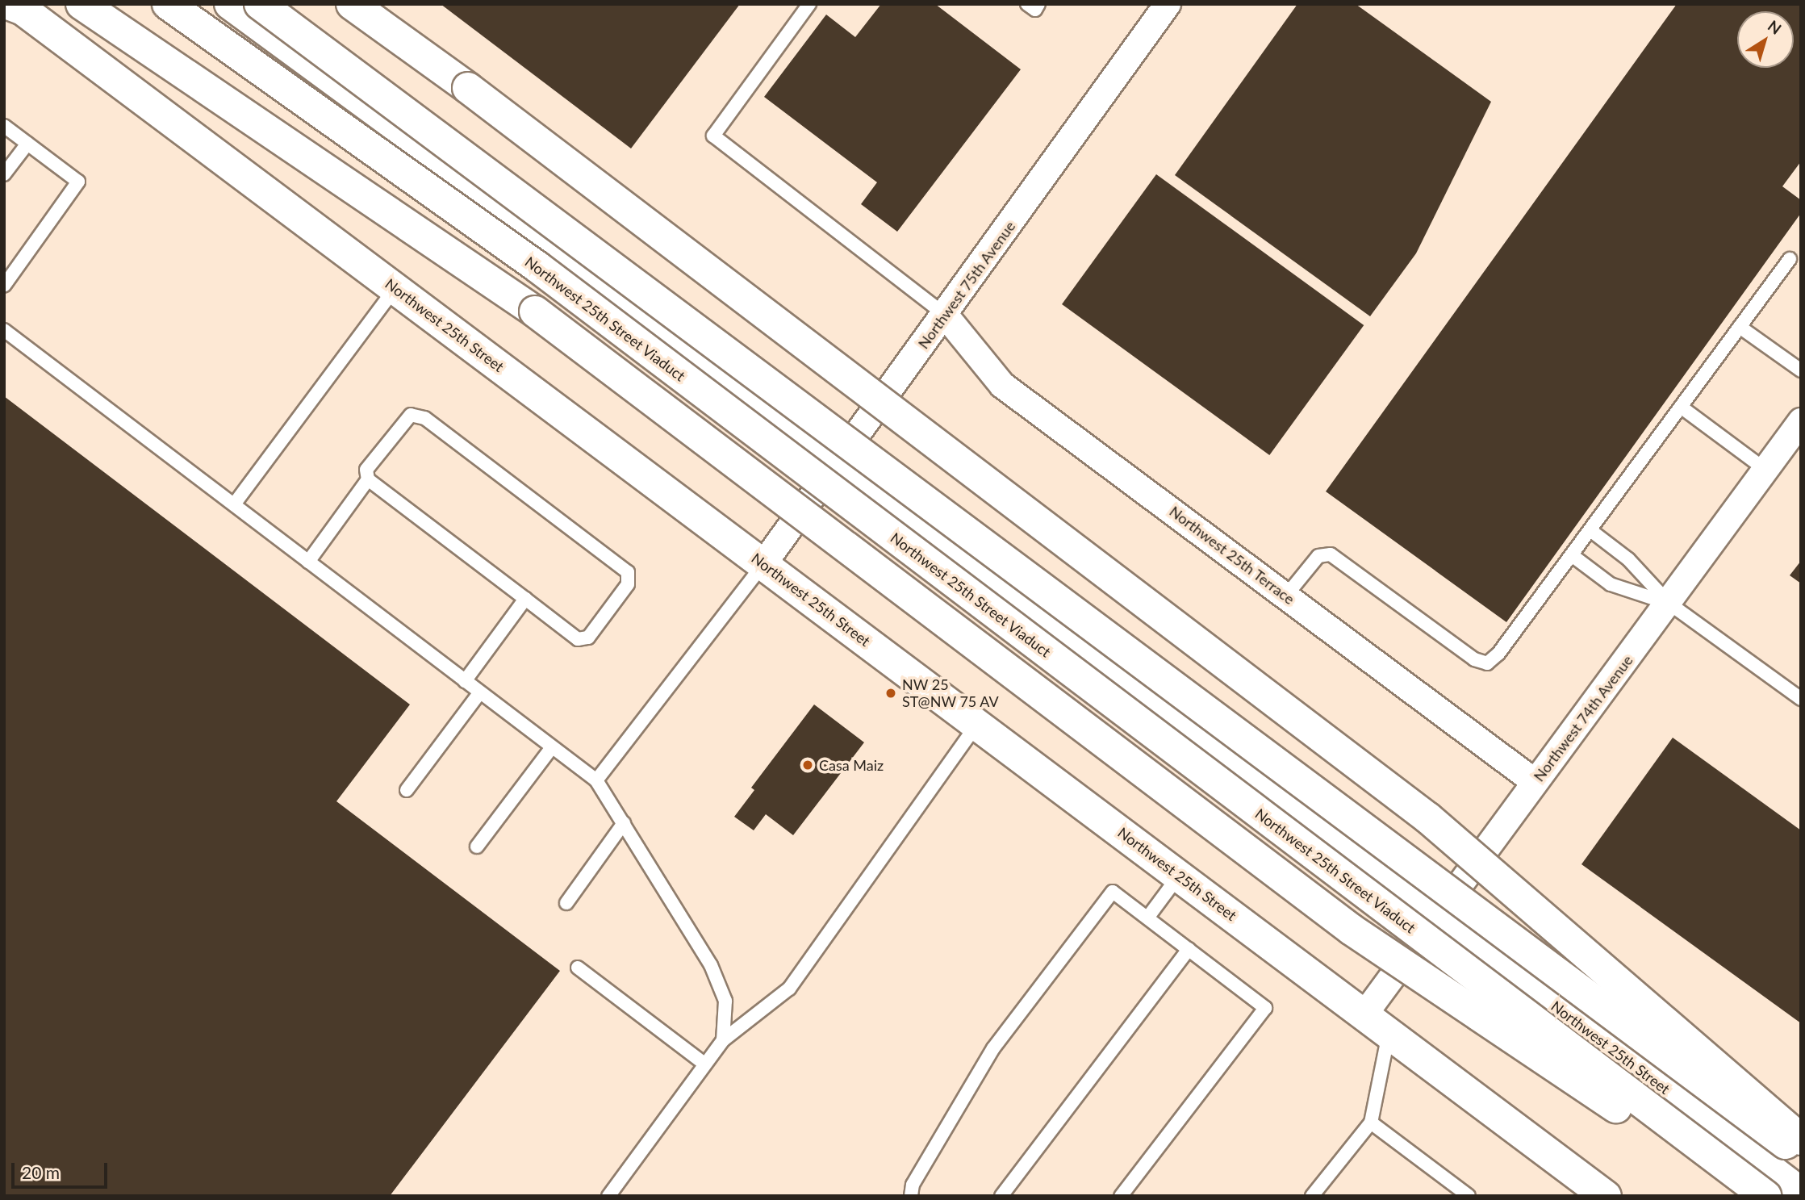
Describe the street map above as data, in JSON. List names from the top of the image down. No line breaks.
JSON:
{"streets":{"main road":["Northwest 25th Street Viaduct","Northwest 25th Street"],"street":["Northwest 75th Avenue","Northwest 25th Terrace","Northwest 74th Avenue"]},"crossings":[["Northwest 75th Avenue","Northwest 25th Street"],["Northwest 75th Avenue","Northwest 25th Terrace"],["Northwest 25th Street","Northwest 74th Avenue"],["Northwest 25th Terrace","Northwest 74th Avenue"]],"places":["NW 25 ST@NW 75 AV","Casa Maiz"],"scale_bar":"20 m","north":"top right"}
